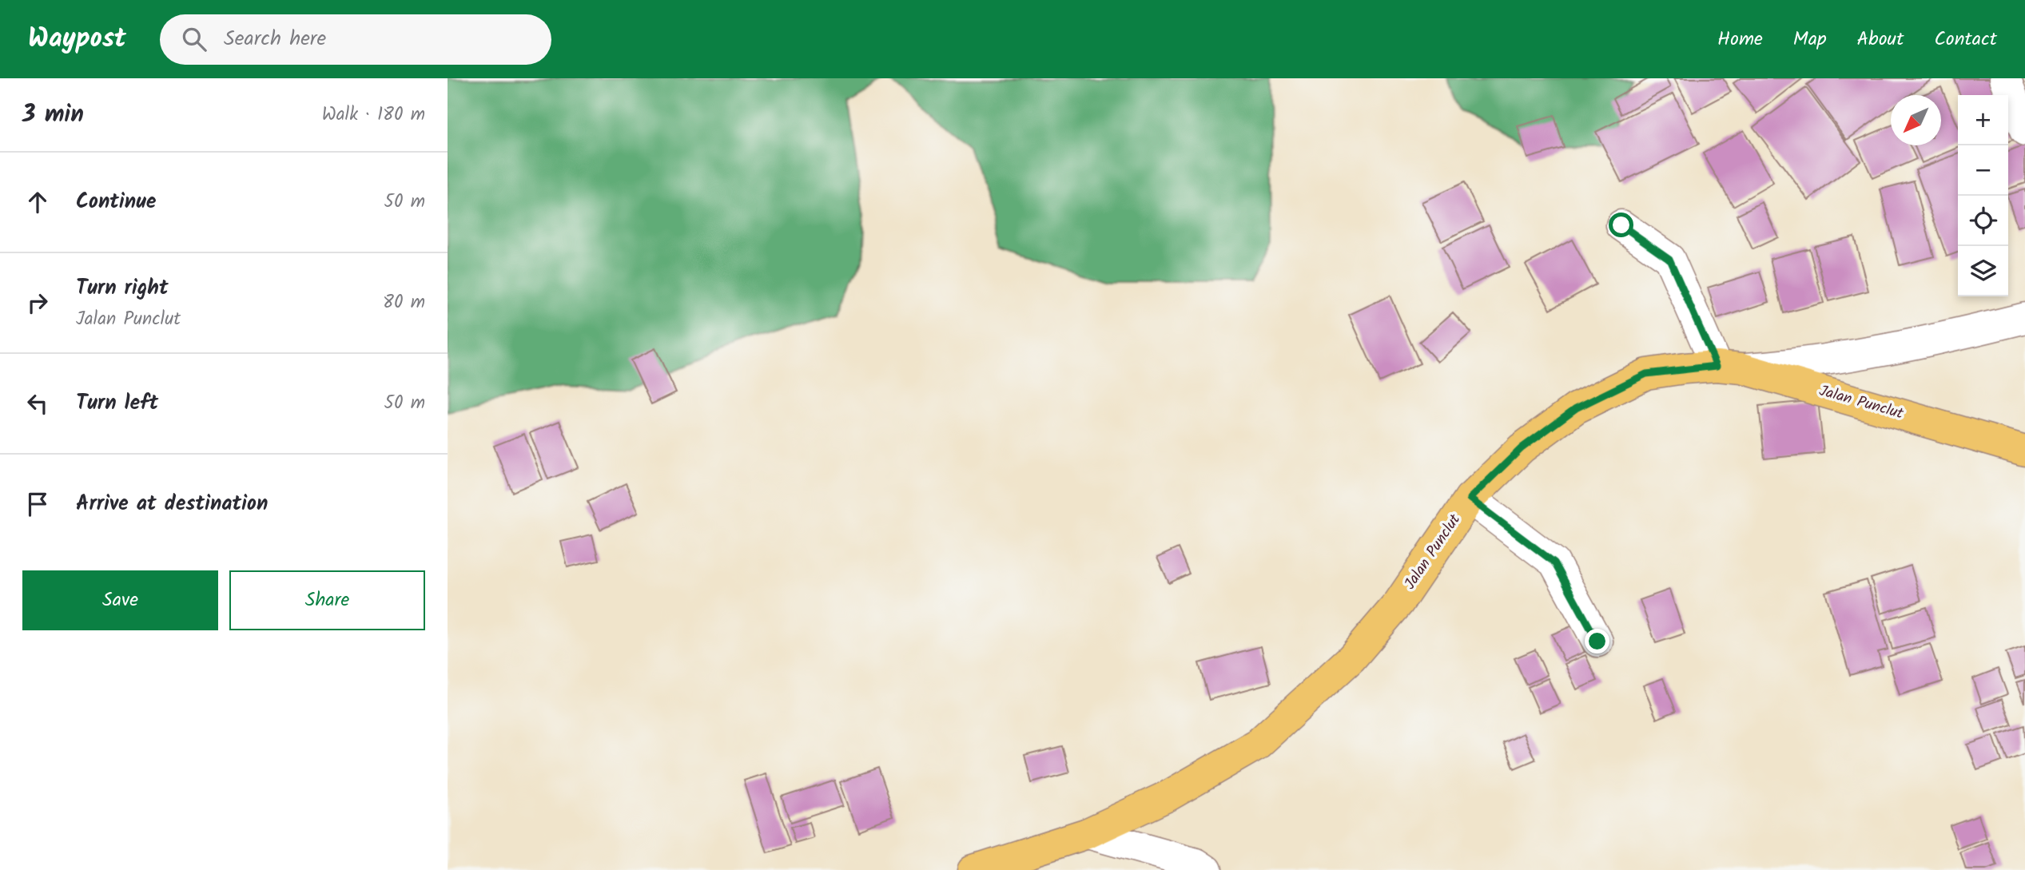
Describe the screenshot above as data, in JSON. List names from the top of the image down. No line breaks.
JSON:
{"streets":{"main road":["Jalan Punclut"]},"north":"bottom left","page":{"header":"Waypost","search":"Search here","nav":["Home","Map","About","Contact"],"heading":["3 min","Walk · 180 m"],"map_buttons":["+","−"],"list":[["Continue","50 m"],["Turn right","Jalan Punclut","80 m"],["Turn left","50 m"],"Arrive at destination"],"buttons":["Save","Share"]}}
